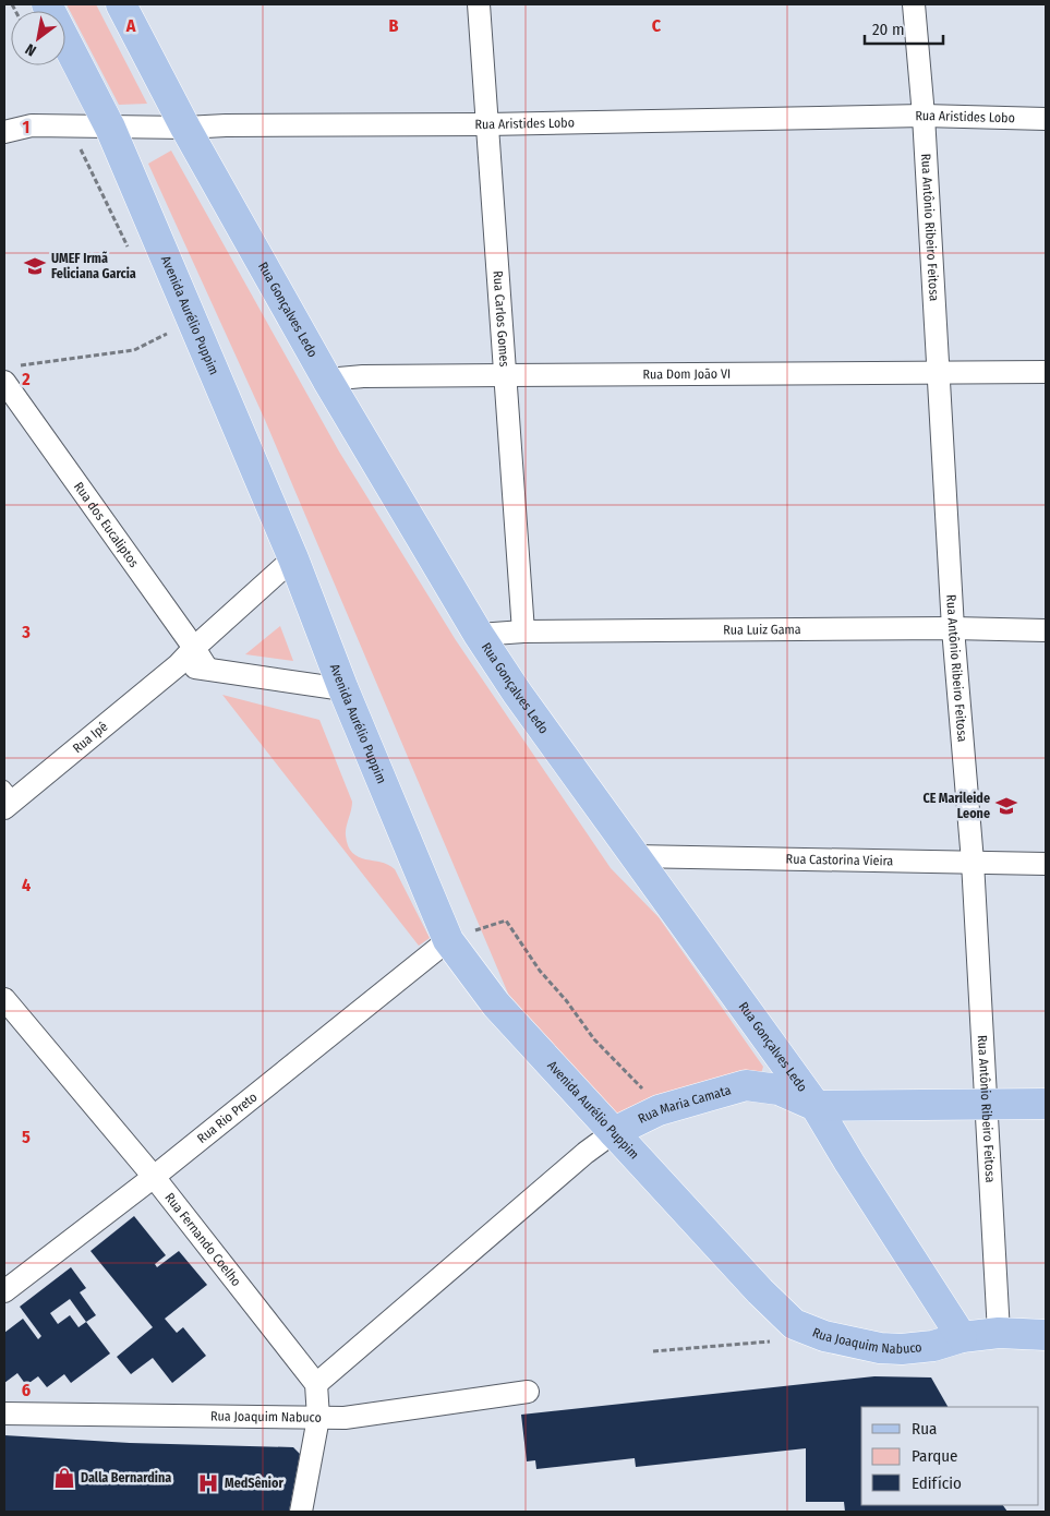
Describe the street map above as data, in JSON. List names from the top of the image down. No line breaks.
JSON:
{"streets":{"main road":["Rua Gonçalves Ledo","Avenida Aurélio Puppim","Rua Maria Camata","Rua Joaquim Nabuco"],"street":["Rua Aristides Lobo","Rua Antônio Ribeiro Feitosa","Rua Carlos Gomes","Rua Dom João VI","Rua dos Eucaliptos","Rua Luiz Gama","Rua Ipê","Rua Castorina Vieira","Rua Rio Preto","Rua Fernando Coelho"]},"crossings":[["Rua Aristides Lobo","Rua Antônio Ribeiro Feitosa"],["Rua Aristides Lobo","Rua Gonçalves Ledo"],["Rua Aristides Lobo","Avenida Aurélio Puppim"],["Rua Aristides Lobo","Rua Carlos Gomes"],["Rua Antônio Ribeiro Feitosa","Rua Dom João VI"],["Rua Antônio Ribeiro Feitosa","Rua Luiz Gama"],["Rua Antônio Ribeiro Feitosa","Rua Castorina Vieira"],["Rua Antônio Ribeiro Feitosa","Rua Maria Camata"],["Rua Antônio Ribeiro Feitosa","Rua Joaquim Nabuco"],["Rua Gonçalves Ledo","Rua Dom João VI"],["Rua Gonçalves Ledo","Rua Luiz Gama"],["Rua Gonçalves Ledo","Rua Castorina Vieira"],["Rua Gonçalves Ledo","Rua Maria Camata"],["Rua Gonçalves Ledo","Rua Joaquim Nabuco"],["Avenida Aurélio Puppim","Rua Ipê"],["Avenida Aurélio Puppim","Rua Maria Camata"],["Avenida Aurélio Puppim","Rua Rio Preto"],["Avenida Aurélio Puppim","Rua Joaquim Nabuco"],["Rua Carlos Gomes","Rua Dom João VI"],["Rua Carlos Gomes","Rua Luiz Gama"],["Rua dos Eucaliptos","Rua Ipê"],["Rua Maria Camata","Rua Fernando Coelho"],["Rua Rio Preto","Rua Fernando Coelho"]],"places":{"school or university":["UMEF Irmã Feliciana Garcia","CE Marileide Leone"],"shop":["Dalla Bernardina"],"hospital":["MedSênior"]},"legend":["Rua","Parque","Edifício"],"scale_bar":"20 m","north":"bottom left","grid":{"columns":["A","B","C"],"rows":["1","2","3","4","5","6"]}}
